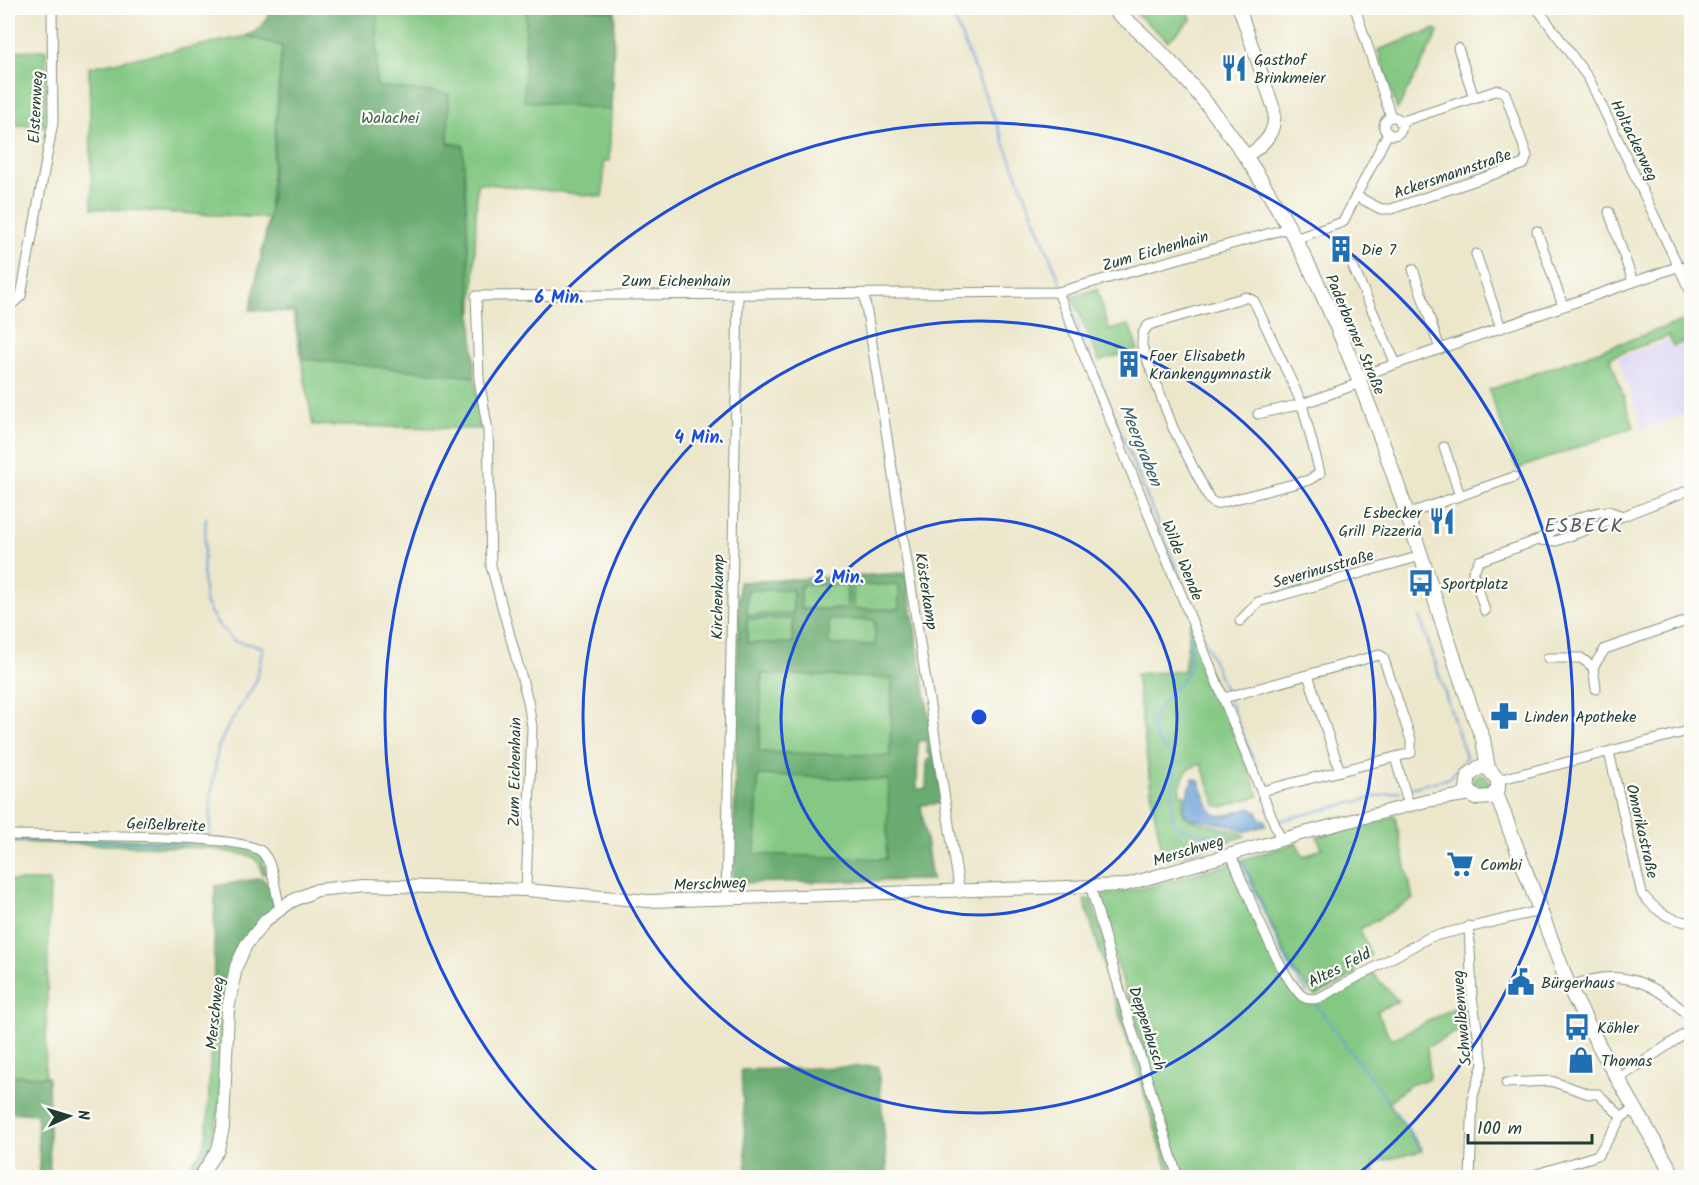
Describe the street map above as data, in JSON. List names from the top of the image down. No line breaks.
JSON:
{"streets":{"main road":["Paderborner Straße"],"street":["Elsternweg","Holtackerweg","Ackersmannstraße","Zum Eichenhain","Wilde Wende","Severinusstraße","Kösterkamp","Kirchenkamp","Geißelbreite","Omorikastraße","Merschweg","Altes Feld","Schwalbenweg","Deppenbusch"]},"crossings":[["Ackersmannstraße","Zum Eichenhain"],["Ackersmannstraße","Paderborner Straße"],["Zum Eichenhain","Paderborner Straße"],["Zum Eichenhain","Wilde Wende"],["Zum Eichenhain","Kösterkamp"],["Zum Eichenhain","Kirchenkamp"],["Zum Eichenhain","Merschweg"],["Paderborner Straße","Severinusstraße"],["Paderborner Straße","Merschweg"],["Paderborner Straße","Altes Feld"],["Wilde Wende","Merschweg"],["Kösterkamp","Merschweg"],["Kirchenkamp","Merschweg"],["Geißelbreite","Merschweg"],["Merschweg","Altes Feld"],["Merschweg","Deppenbusch"],["Altes Feld","Schwalbenweg"]],"districts":["ESBECK"],"water":["Meergraben"],"parks":["Walachei"],"places":{"restaurant":["Gasthof Brinkmeier","Esbecker Grill Pizzeria"],"building":["Die 7","Foer Elisabeth Krankengymnastik"],"bus stop":["Sportplatz","Köhler"],"pharmacy":["Linden Apotheke"],"supermarket":["Combi"],"public building":["Bürgerhaus"],"shop":["Thomas"]},"scale_bar":"100 m","north":"right","rings":["6 Min.","4 Min.","2 Min."]}
